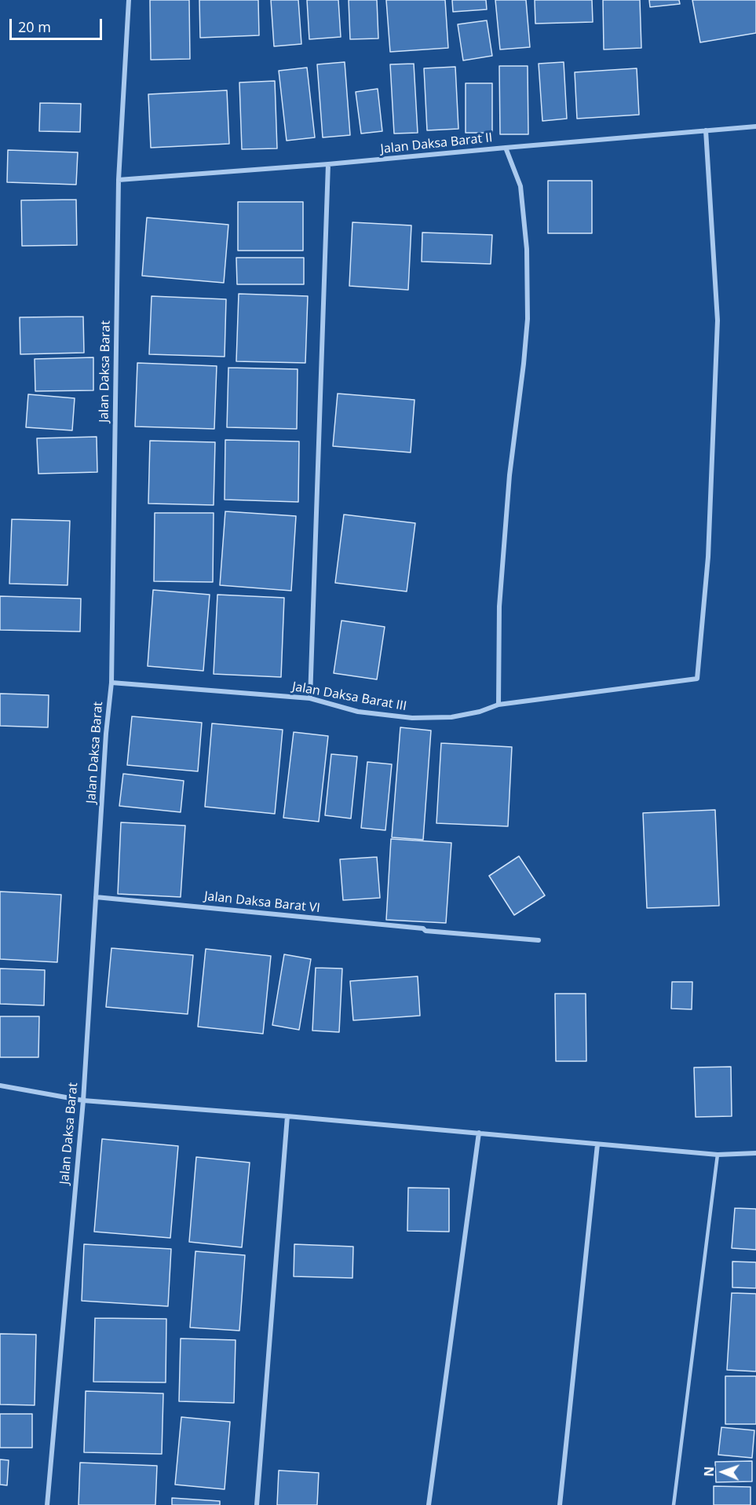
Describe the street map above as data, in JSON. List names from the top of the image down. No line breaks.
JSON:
{"streets":{"street":["Jalan Daksa Barat II","Jalan Daksa Barat","Jalan Daksa Barat III","Jalan Daksa Barat VI"]},"crossings":[["Jalan Daksa Barat II","Jalan Daksa Barat"],["Jalan Daksa Barat II","Jalan Daksa Barat III"],["Jalan Daksa Barat","Jalan Daksa Barat III"],["Jalan Daksa Barat","Jalan Daksa Barat VI"]],"scale_bar":"20 m","north":"left"}
